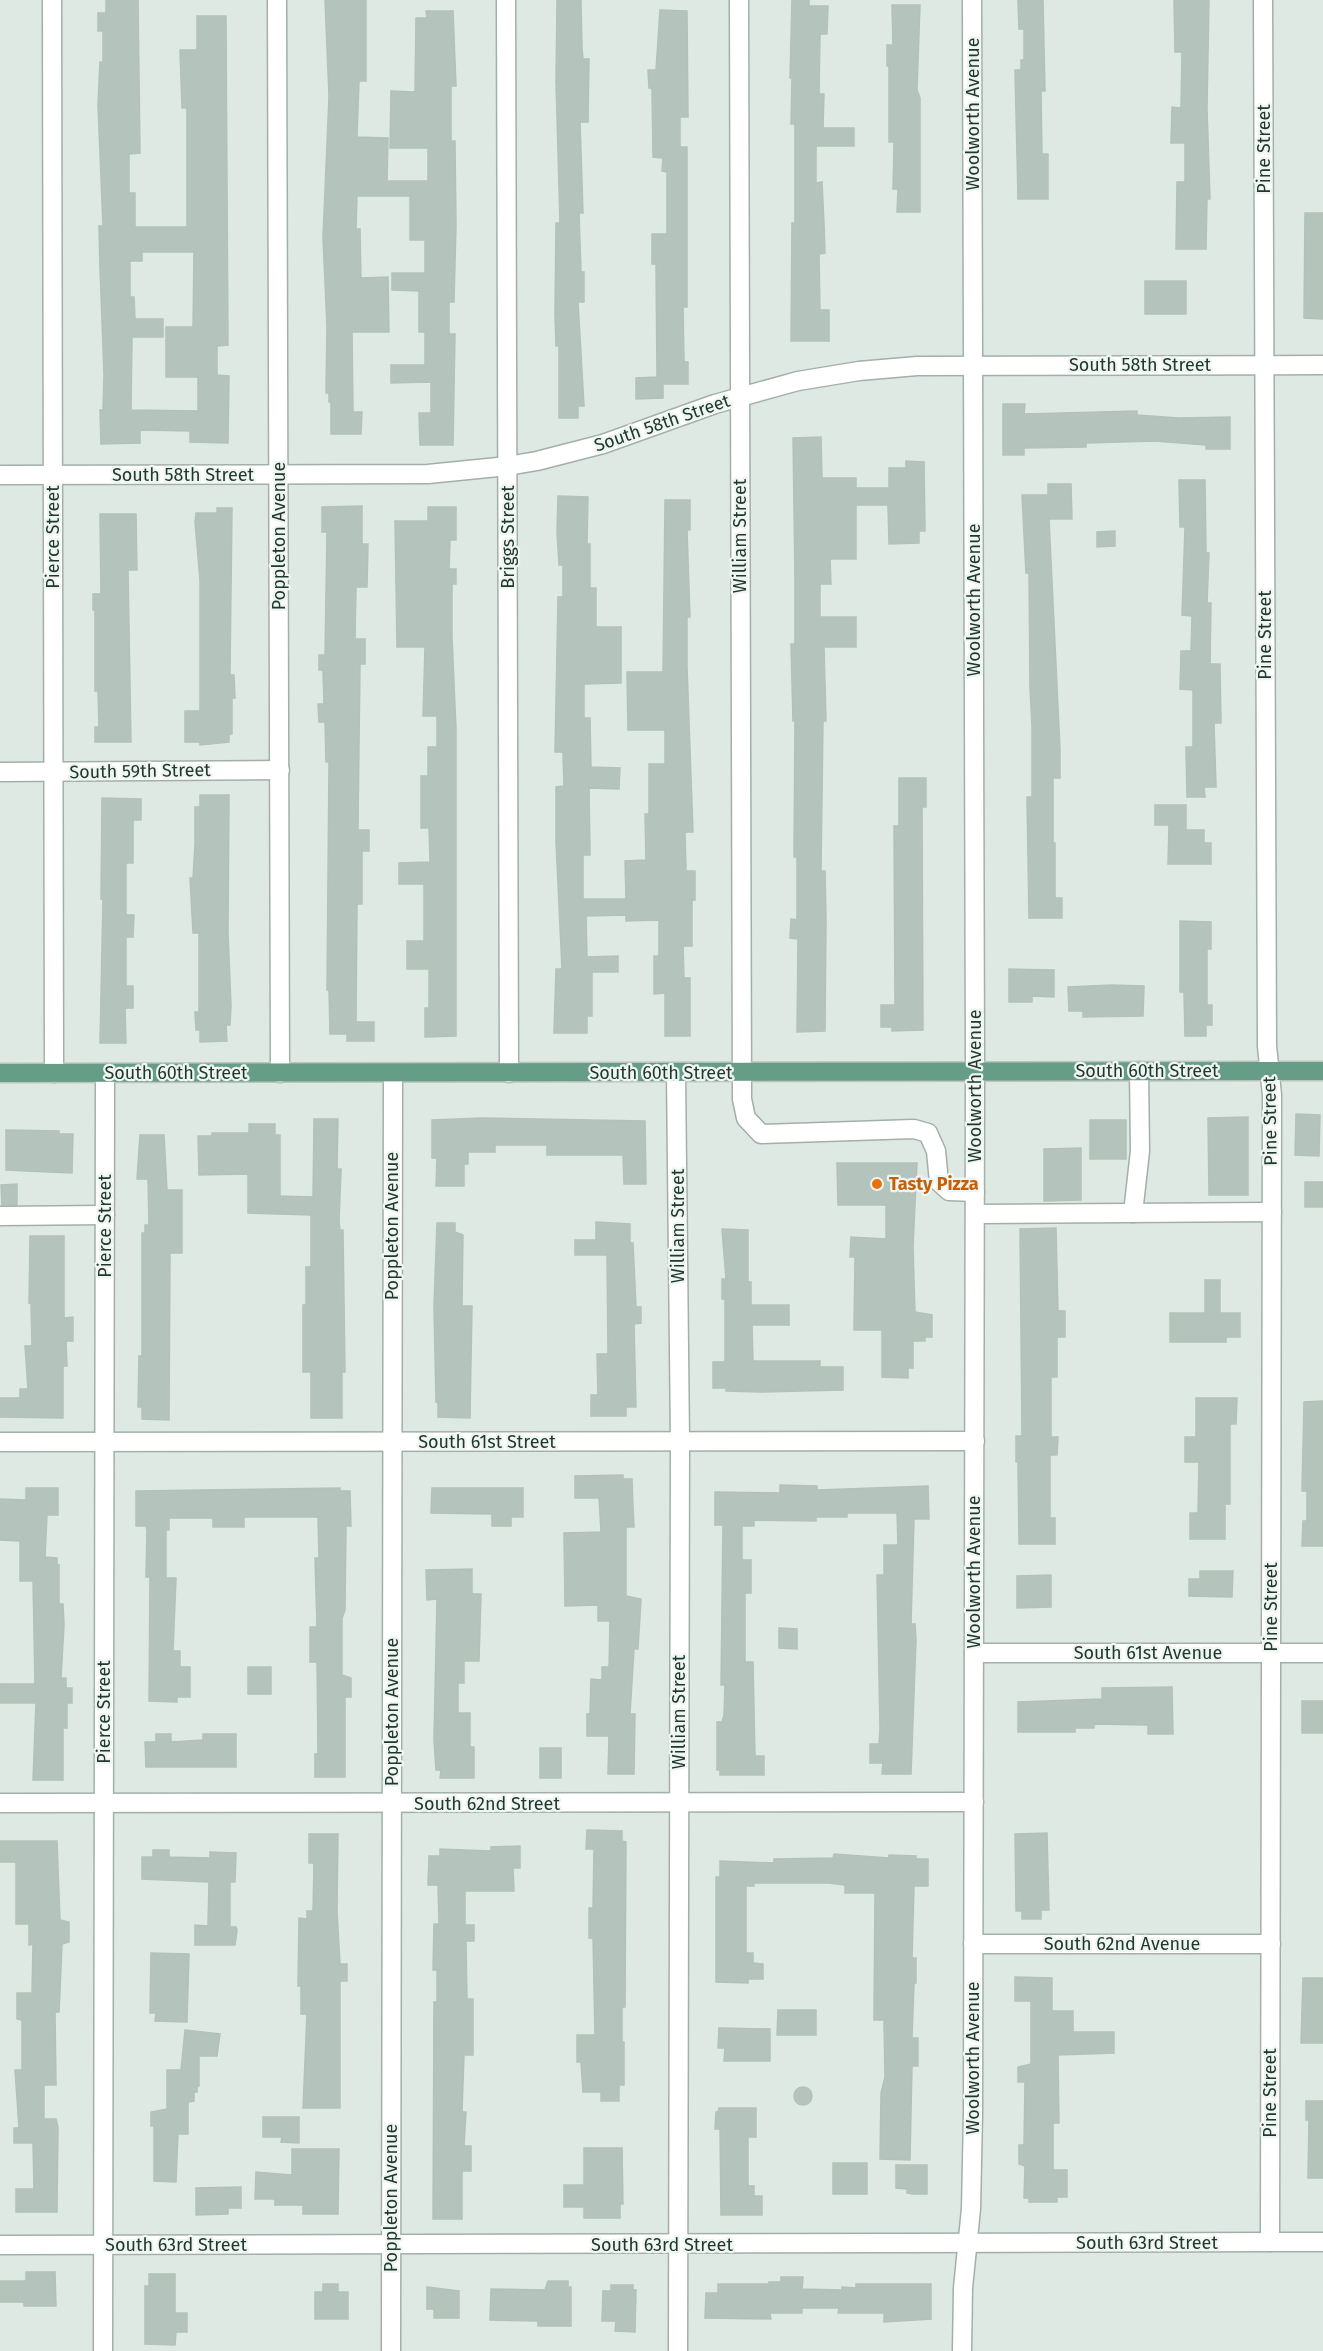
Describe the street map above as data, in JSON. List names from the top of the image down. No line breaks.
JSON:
{"streets":{"main road":["South 60th Street"],"street":["Woolworth Avenue","Pine Street","South 58th Street","Poppleton Avenue","William Street","Pierce Street","Briggs Street","South 59th Street","South 61st Street","South 61st Avenue","South 62nd Street","South 62nd Avenue","South 63rd Street"]},"crossings":[["Woolworth Avenue","South 58th Street"],["Woolworth Avenue","William Street"],["Woolworth Avenue","South 60th Street"],["Woolworth Avenue","South 61st Street"],["Woolworth Avenue","South 61st Avenue"],["Woolworth Avenue","South 62nd Street"],["Woolworth Avenue","South 62nd Avenue"],["Woolworth Avenue","South 63rd Street"],["Pine Street","South 58th Street"],["Pine Street","South 60th Street"],["Pine Street","South 61st Avenue"],["Pine Street","South 62nd Avenue"],["Pine Street","South 63rd Street"],["South 58th Street","Poppleton Avenue"],["South 58th Street","William Street"],["South 58th Street","Pierce Street"],["South 58th Street","Briggs Street"],["Poppleton Avenue","South 59th Street"],["Poppleton Avenue","South 60th Street"],["Poppleton Avenue","South 61st Street"],["Poppleton Avenue","South 62nd Street"],["Poppleton Avenue","South 63rd Street"],["William Street","South 60th Street"],["William Street","South 61st Street"],["William Street","South 62nd Street"],["William Street","South 63rd Street"],["Pierce Street","South 59th Street"],["Pierce Street","South 60th Street"],["Pierce Street","South 61st Street"],["Pierce Street","South 62nd Street"],["Pierce Street","South 63rd Street"],["Briggs Street","South 60th Street"]],"places":["Tasty Pizza"]}
